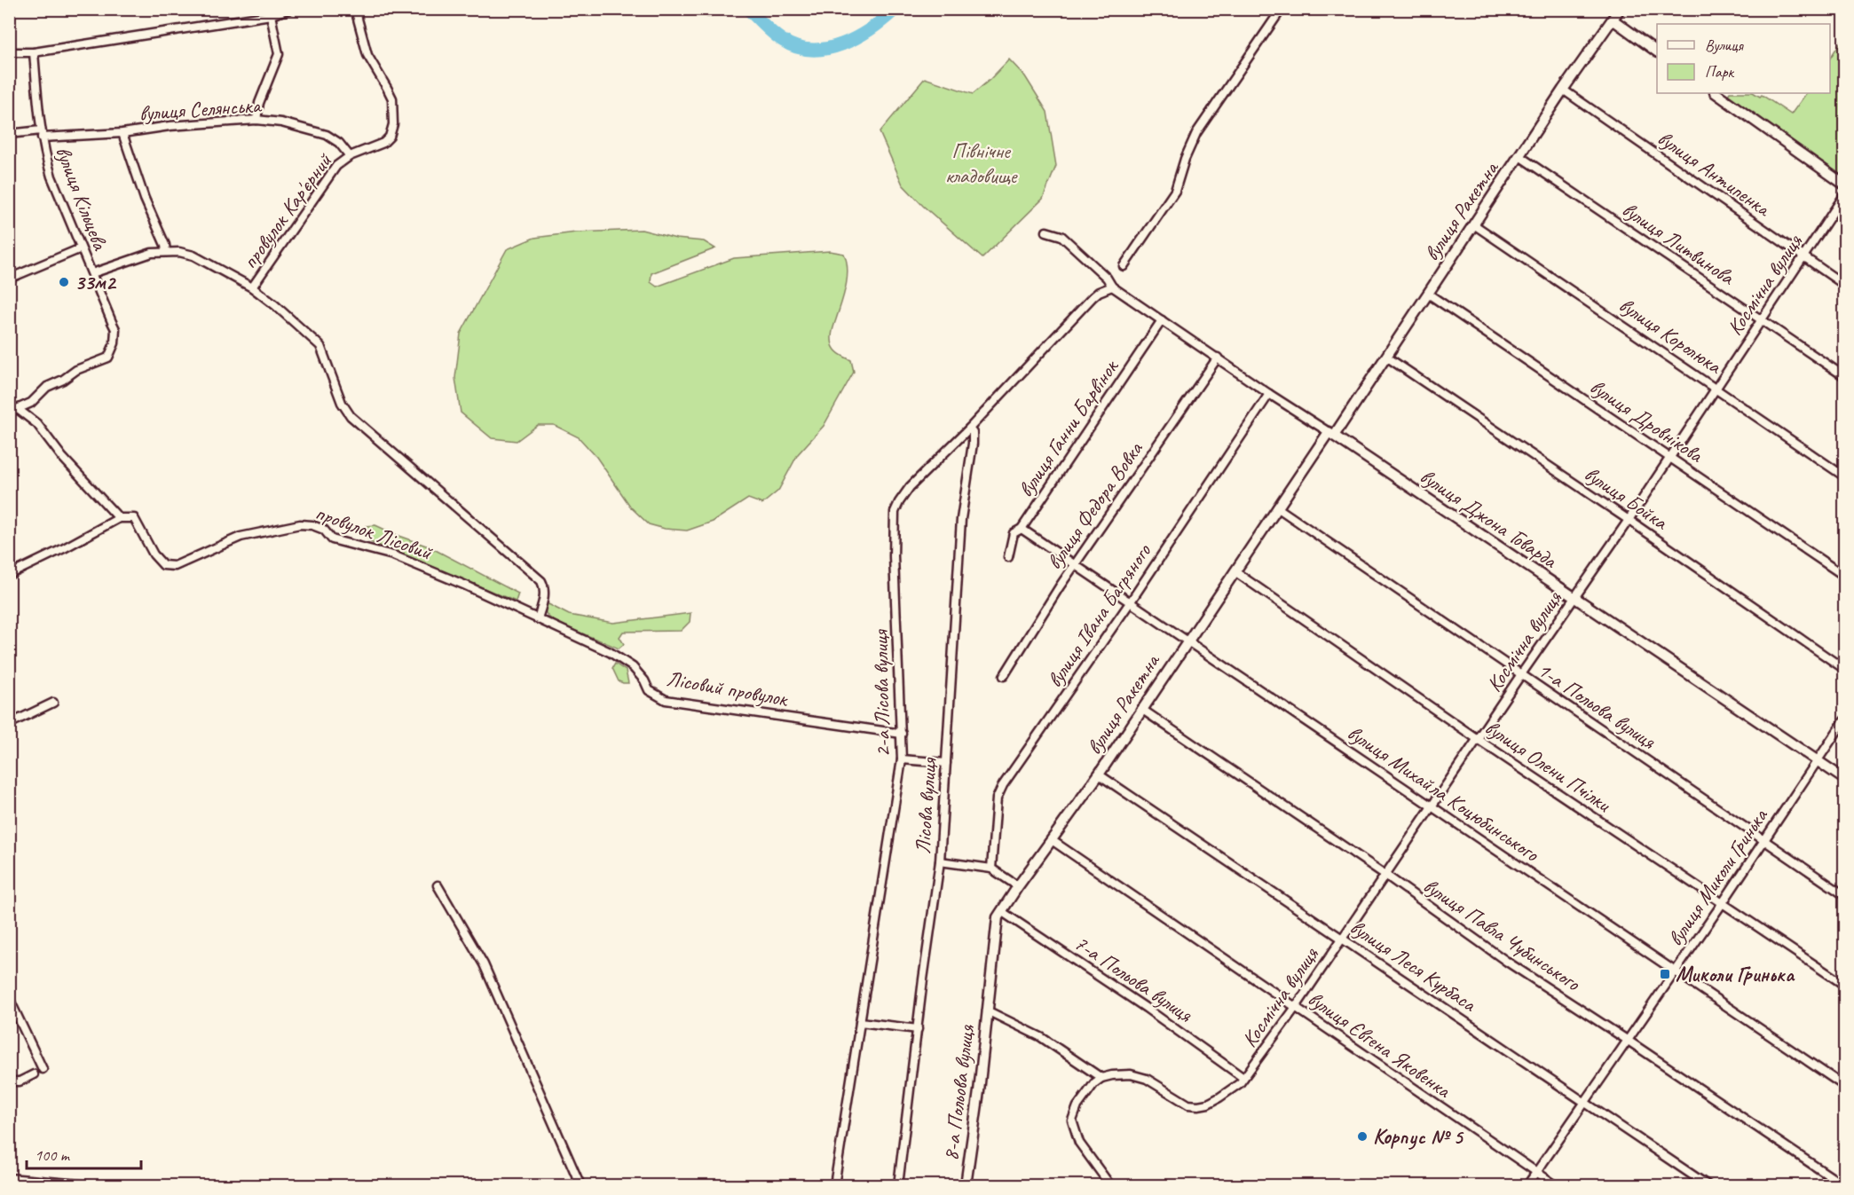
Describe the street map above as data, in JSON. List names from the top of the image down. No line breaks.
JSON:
{"streets":{"street":["вулиця Селянська","вулиця Антипенка","вулиця Кільцева","провулок Кар'єрний","вулиця Ракетна","вулиця Литвинова","Космічна вулиця","вулиця Королюка","вулиця Дровнікова","вулиця Ганни Барвінок","вулиця Бойка","вулиця Федора Вовка","вулиця Джона Говарда","провулок Лісовий","вулиця Івана Багряного","Лісовий провулок","2-а Лісова вулиця","1-а Польова вулиця","вулиця Олени Пчілки","вулиця Михайла Коцюбинського","Лісова вулиця","вулиця Миколи Гринька","вулиця Павла Чубинського","вулиця Леся Курбаса","7-а Польова вулиця","вулиця Євгена Яковенка","8-а Польова вулиця"]},"crossings":[["вулиця Селянська","вулиця Кільцева"],["вулиця Селянська","провулок Кар'єрний"],["вулиця Антипенка","вулиця Ракетна"],["вулиця Антипенка","Космічна вулиця"],["вулиця Кільцева","провулок Кар'єрний"],["вулиця Ракетна","вулиця Литвинова"],["вулиця Ракетна","вулиця Королюка"],["вулиця Ракетна","вулиця Дровнікова"],["вулиця Ракетна","вулиця Бойка"],["вулиця Ракетна","вулиця Джона Говарда"],["вулиця Ракетна","1-а Польова вулиця"],["вулиця Ракетна","вулиця Олени Пчілки"],["вулиця Ракетна","вулиця Михайла Коцюбинського"],["вулиця Ракетна","вулиця Павла Чубинського"],["вулиця Ракетна","вулиця Леся Курбаса"],["вулиця Ракетна","7-а Польова вулиця"],["вулиця Ракетна","вулиця Євгена Яковенка"],["вулиця Ракетна","8-а Польова вулиця"],["вулиця Литвинова","Космічна вулиця"],["Космічна вулиця","вулиця Королюка"],["Космічна вулиця","вулиця Дровнікова"],["Космічна вулиця","вулиця Бойка"],["Космічна вулиця","вулиця Джона Говарда"],["Космічна вулиця","1-а Польова вулиця"],["Космічна вулиця","вулиця Олени Пчілки"],["Космічна вулиця","вулиця Михайла Коцюбинського"],["Космічна вулиця","вулиця Павла Чубинського"],["Космічна вулиця","вулиця Леся Курбаса"],["Космічна вулиця","7-а Польова вулиця"],["Космічна вулиця","вулиця Євгена Яковенка"],["Космічна вулиця","8-а Польова вулиця"],["вулиця Ганни Барвінок","вулиця Джона Говарда"],["вулиця Ганни Барвінок","вулиця Михайла Коцюбинського"],["вулиця Федора Вовка","вулиця Джона Говарда"],["вулиця Федора Вовка","вулиця Михайла Коцюбинського"],["вулиця Джона Говарда","вулиця Івана Багряного"],["вулиця Джона Говарда","2-а Лісова вулиця"],["вулиця Джона Говарда","вулиця Миколи Гринька"],["провулок Лісовий","Лісовий провулок"],["вулиця Івана Багряного","вулиця Михайла Коцюбинського"],["Лісовий провулок","2-а Лісова вулиця"],["2-а Лісова вулиця","Лісова вулиця"],["1-а Польова вулиця","вулиця Миколи Гринька"],["вулиця Олени Пчілки","вулиця Миколи Гринька"],["вулиця Михайла Коцюбинського","вулиця Миколи Гринька"],["вулиця Миколи Гринька","вулиця Павла Чубинського"],["вулиця Миколи Гринька","вулиця Леся Курбаса"],["вулиця Миколи Гринька","вулиця Євгена Яковенка"]],"parks":["Північне кладовище"],"places":{"other":["33м2","Корпус № 5"],"transit":["Миколи Гринька"]},"legend":["Вулиця","Парк"],"scale_bar":"100 m"}
